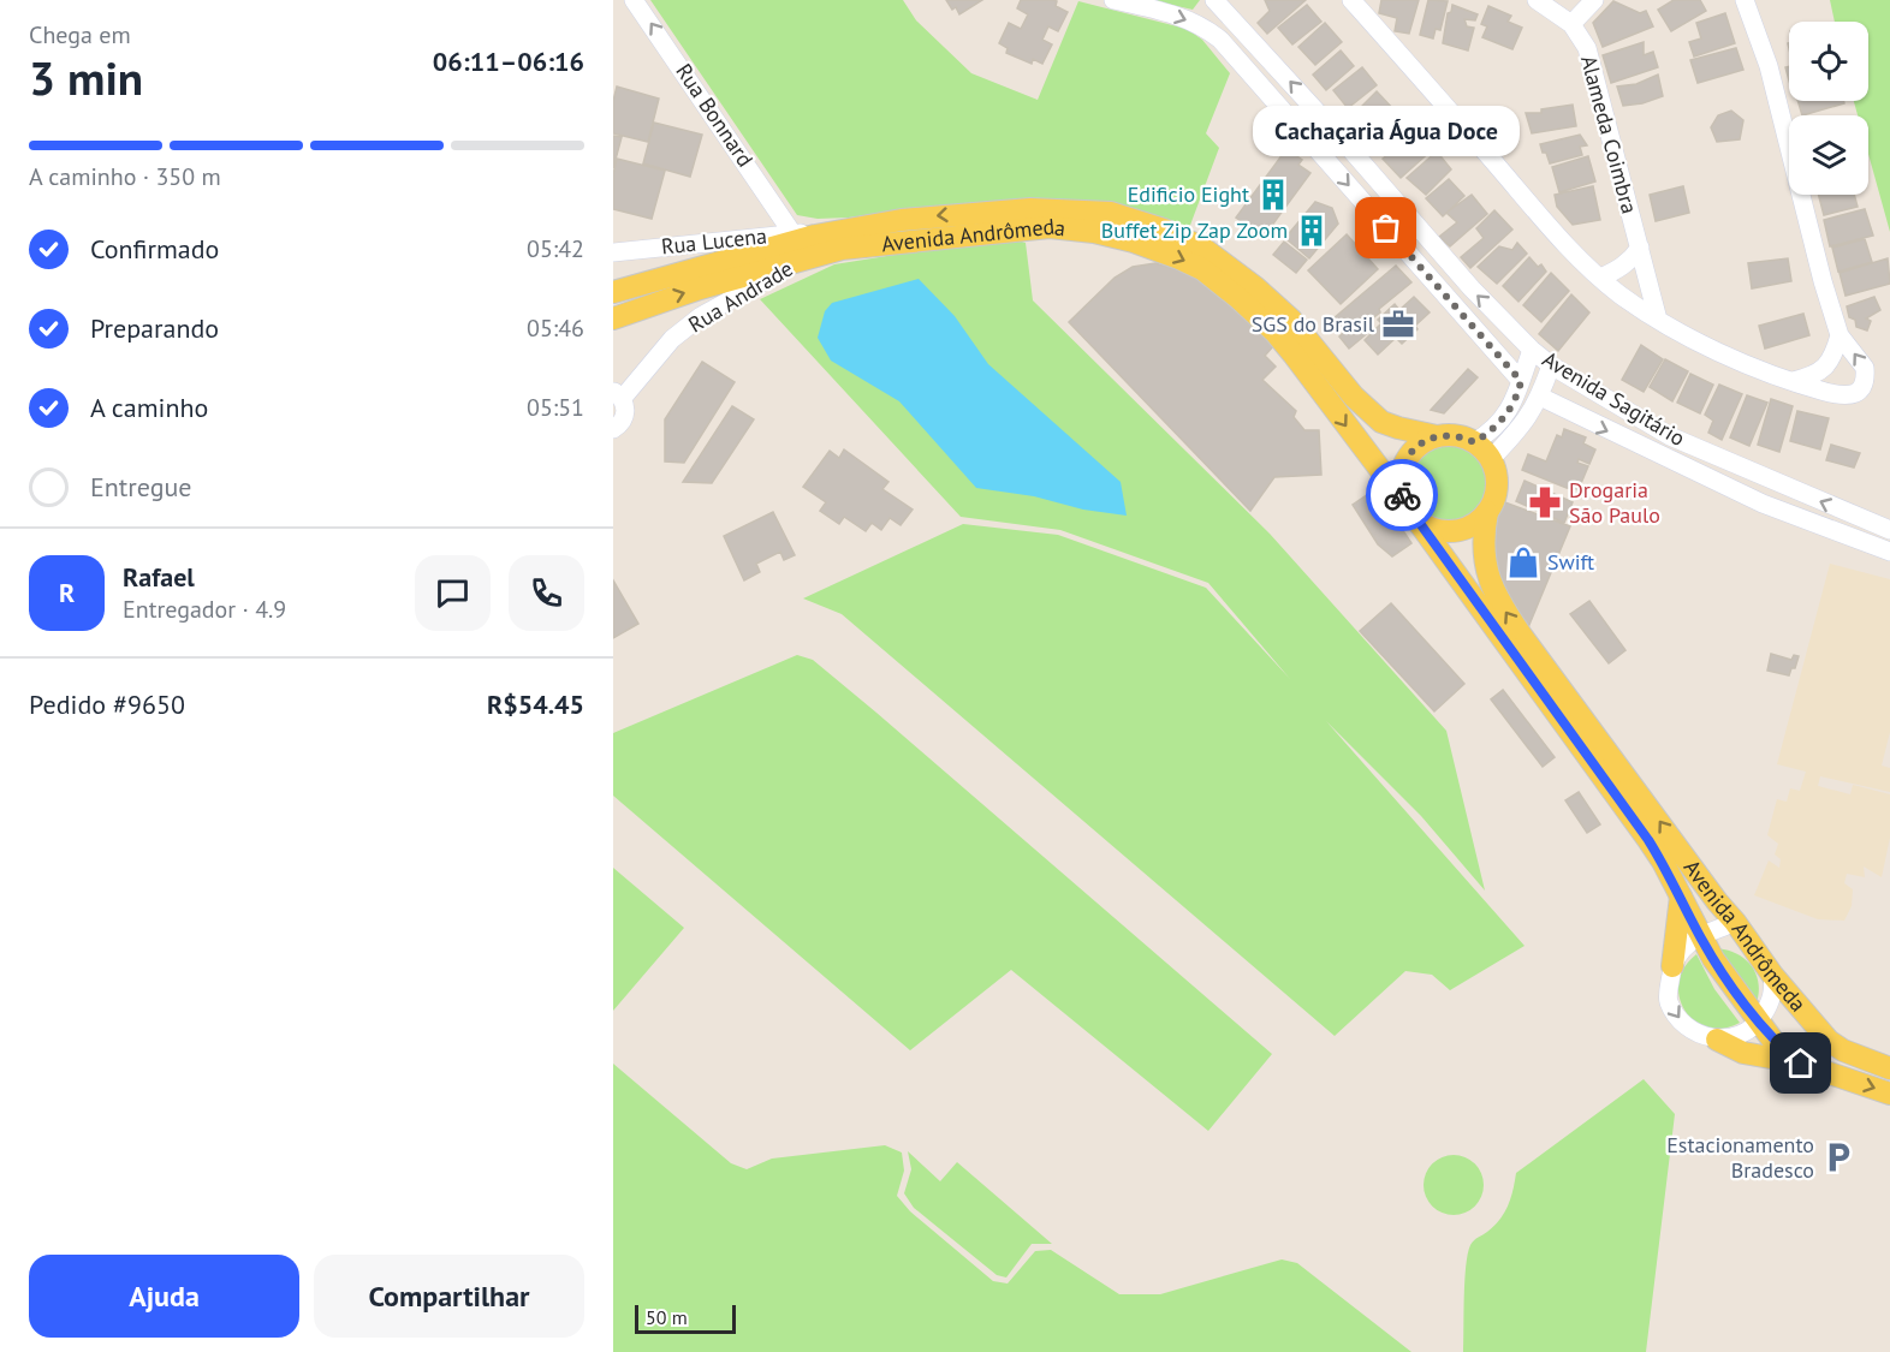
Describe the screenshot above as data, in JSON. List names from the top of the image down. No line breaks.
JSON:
{"streets":{"main road":["Avenida Andrômeda"],"street":["Rua Bonnard","Alameda Coimbra","Rua Lucena","Rua Andrade","Avenida Sagitário"]},"crossings":[["Rua Bonnard","Rua Lucena"],["Avenida Andrômeda","Rua Lucena"],["Avenida Andrômeda","Rua Andrade"]],"one_way":["Rua Bonnard"],"places":{"building":["Edificio Eight","Buffet Zip Zap Zoom"],"other":["Cachaçaria Água Doce"],"office":["SGS do Brasil"],"pharmacy":["Drogaria São Paulo"],"shop":["Swift"],"parking":["Estacionamento Bradesco"]},"scale_bar":"50 m","page":{"heading":["3 min","Chega em","06:11–06:16"],"panel":["Rafael","Entregador · 4.9","Pedido #9650","R$54.45"],"bubble":"Cachaçaria Água Doce","bar":"A caminho · 350 m","list":[["Confirmado","05:42"],["Preparando","05:46"],["A caminho","05:51"],"Entregue"],"round":"R","buttons":["Ajuda","Compartilhar"],"scale":"50 m"}}
